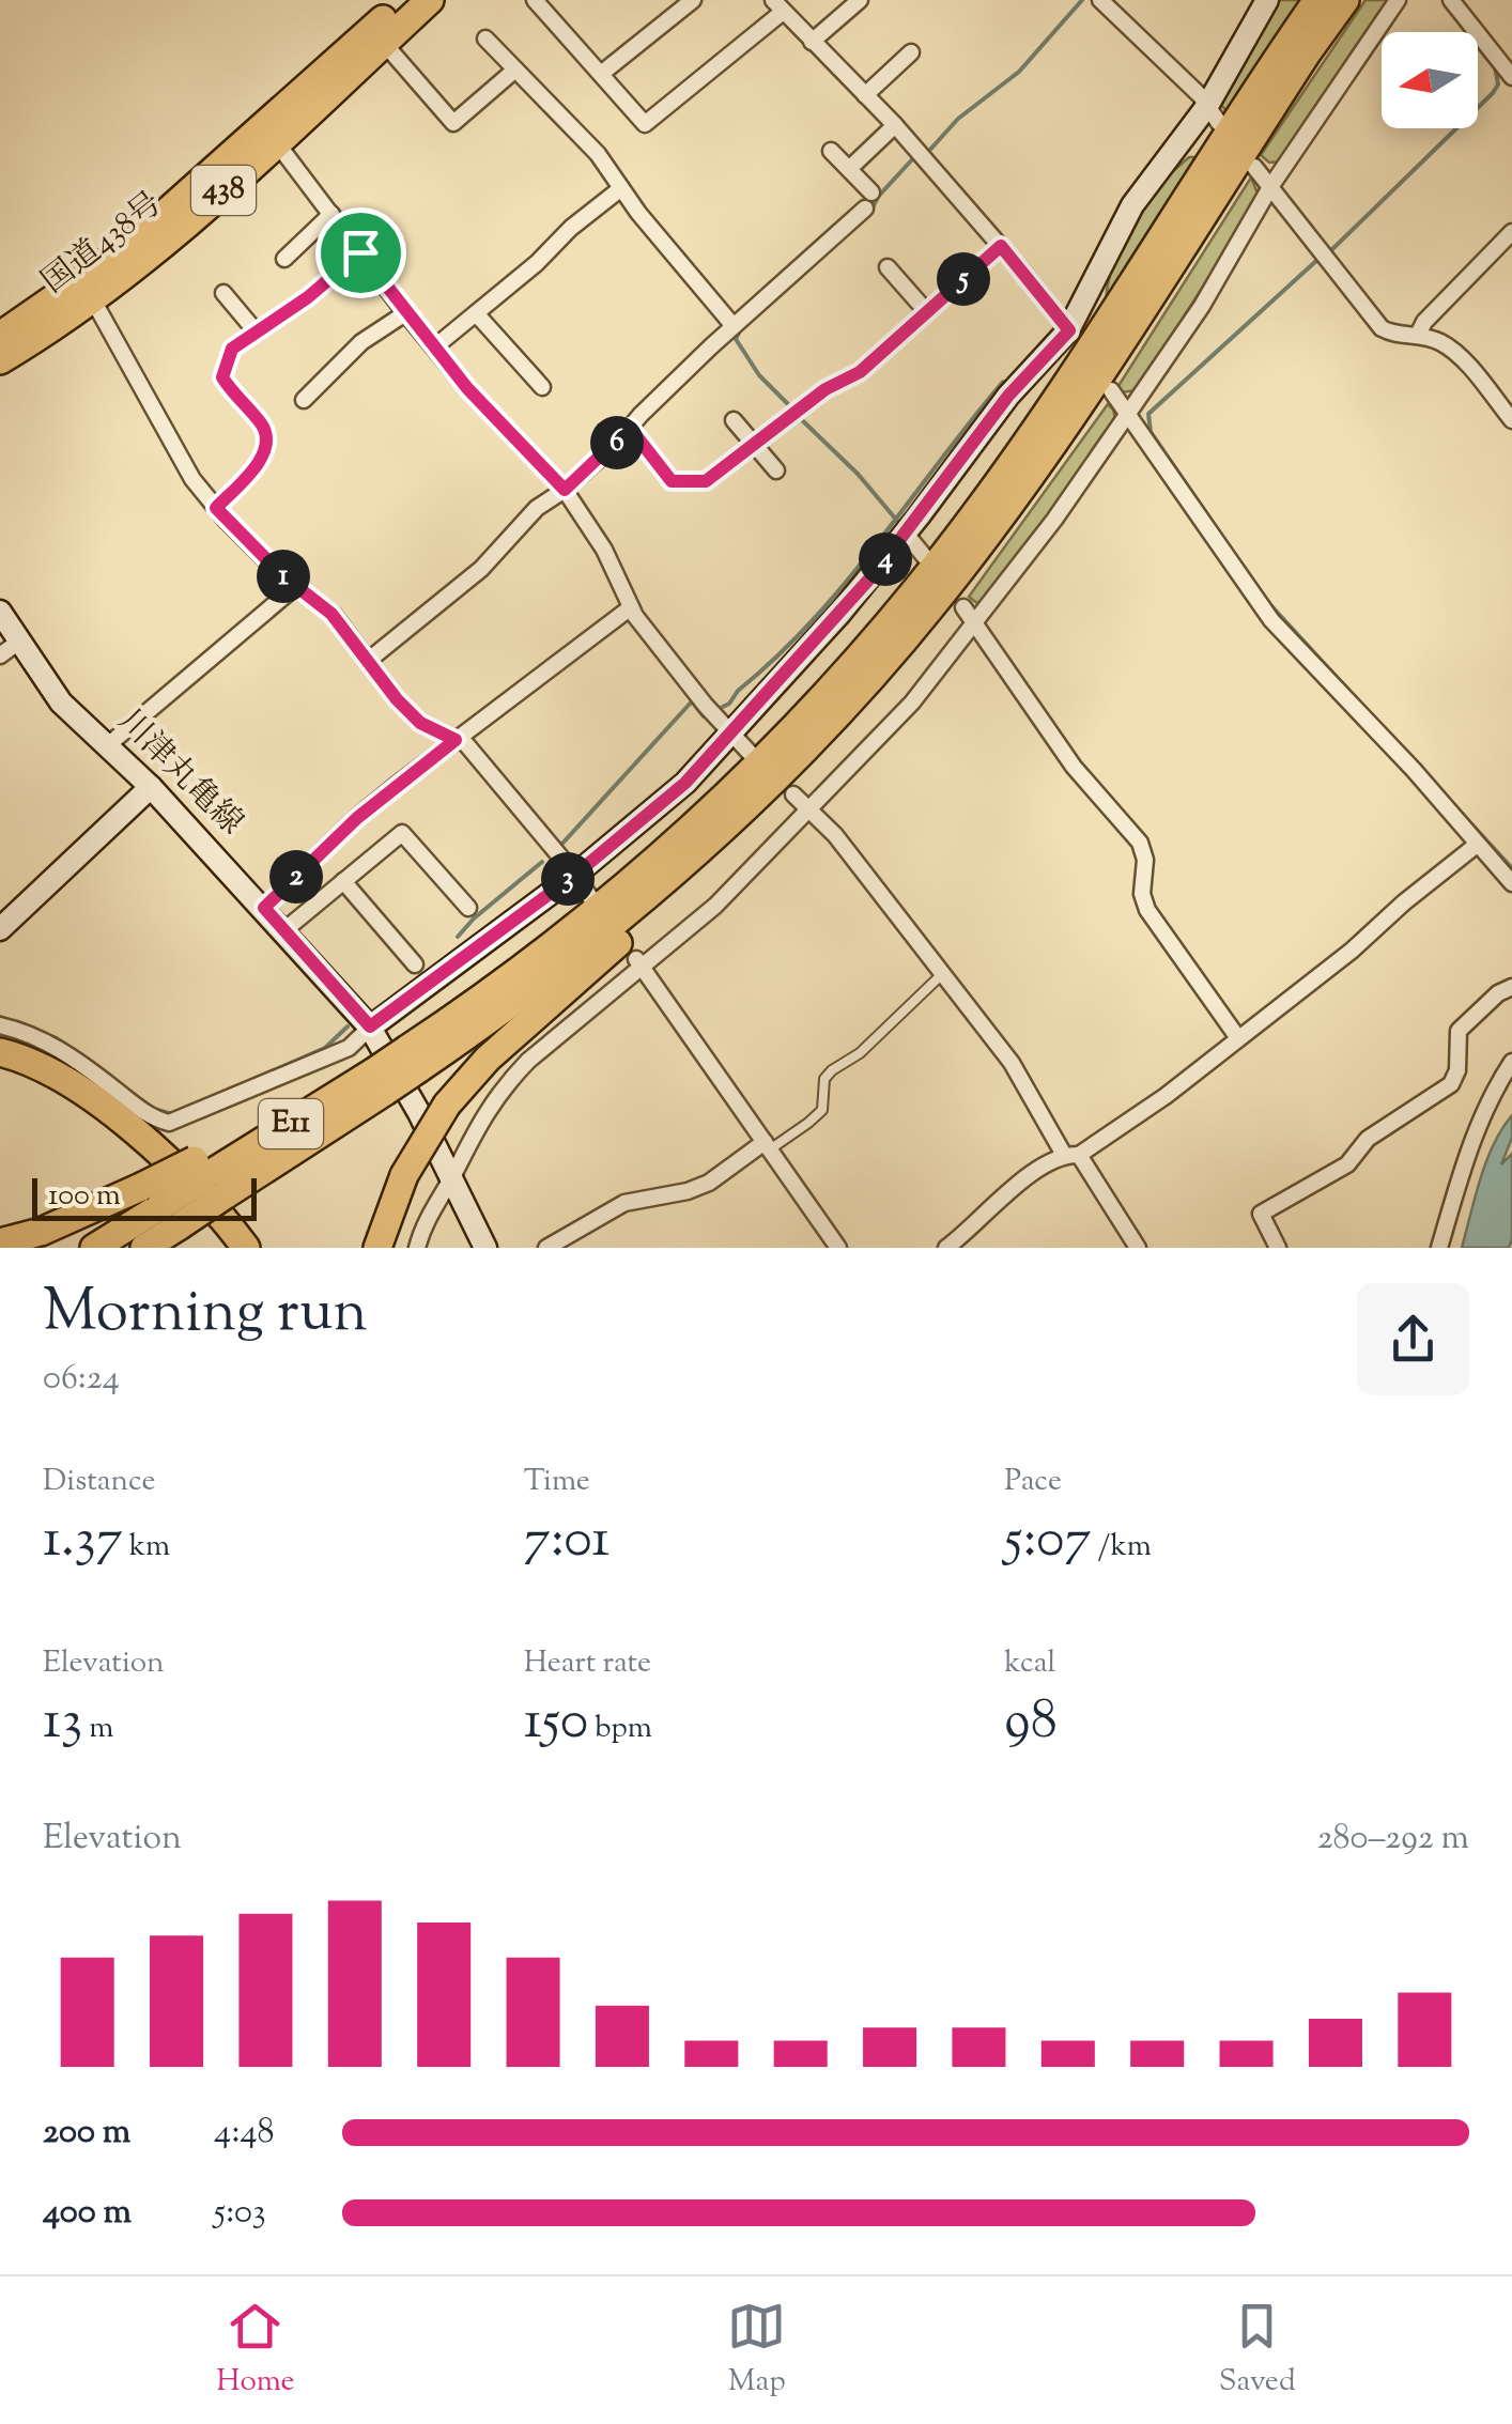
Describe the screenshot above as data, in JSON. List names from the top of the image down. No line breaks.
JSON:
{"streets":{"highway":["438","国道438号","E11"],"street":["川津丸亀線"]},"scale_bar":"100 m","north":"left","page":{"pins":["5","6","4","1","2","3"],"scale":"100 m","heading":["Morning run","06:24"],"stats":[["Distance","1.37 km"],["Time","7:01"],["Pace","5:07 /km"],["Elevation","13 m"],["Heart rate","150 bpm"],["kcal","98"]],"chart":["Elevation","280–292 m"],"list":[{"name":"200 m","note":"4:48"},{"name":"400 m","note":"5:03"}],"tabs":["Home","Map","Saved"]}}
